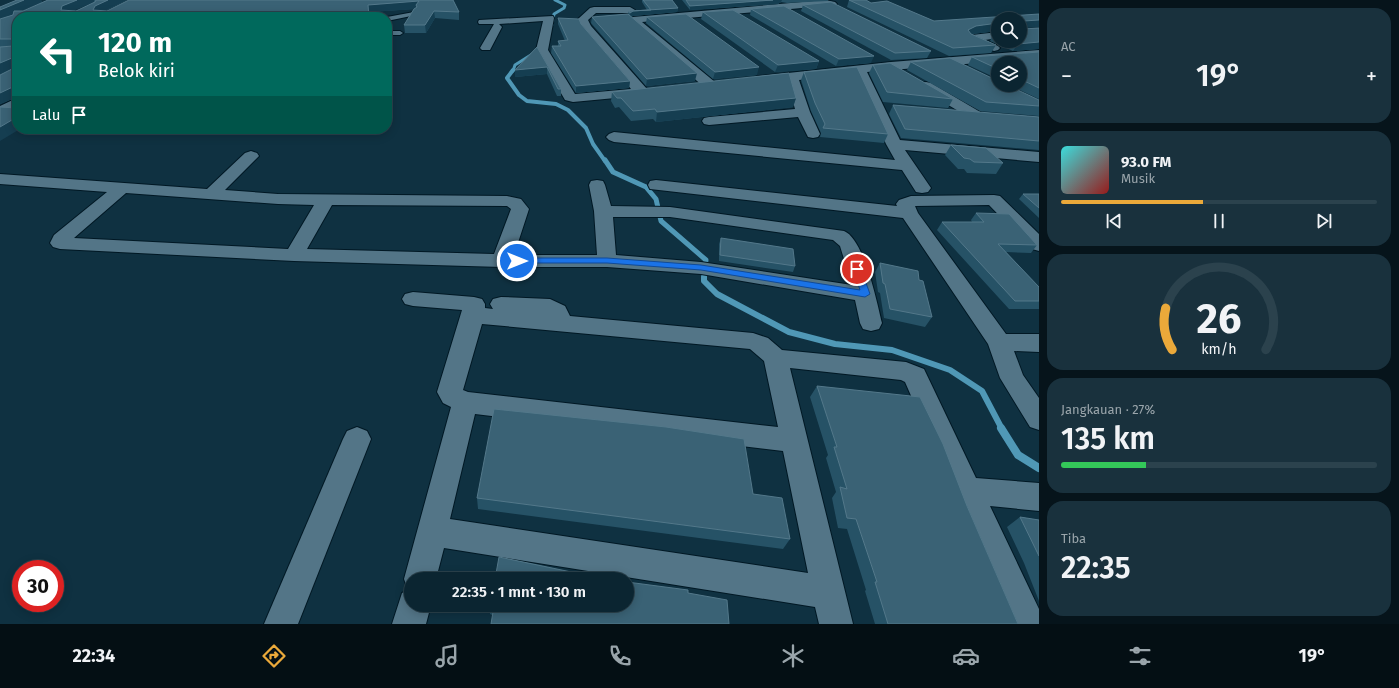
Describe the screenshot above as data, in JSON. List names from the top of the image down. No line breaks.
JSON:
{"page":{"tile":["AC",["Jangkauan · 27%","135 km"],["Tiba","22:35"]],"turn":["120 m","Belok kiri"],"heat":["−","19°","+"],"then":"Lalu","song":["93.0 FM","Musik"],"limit":"30","trip":"22:35 · 1 mnt · 130 m","tabs":["22:34","19°"],"gauge":["26","km/h"]}}
